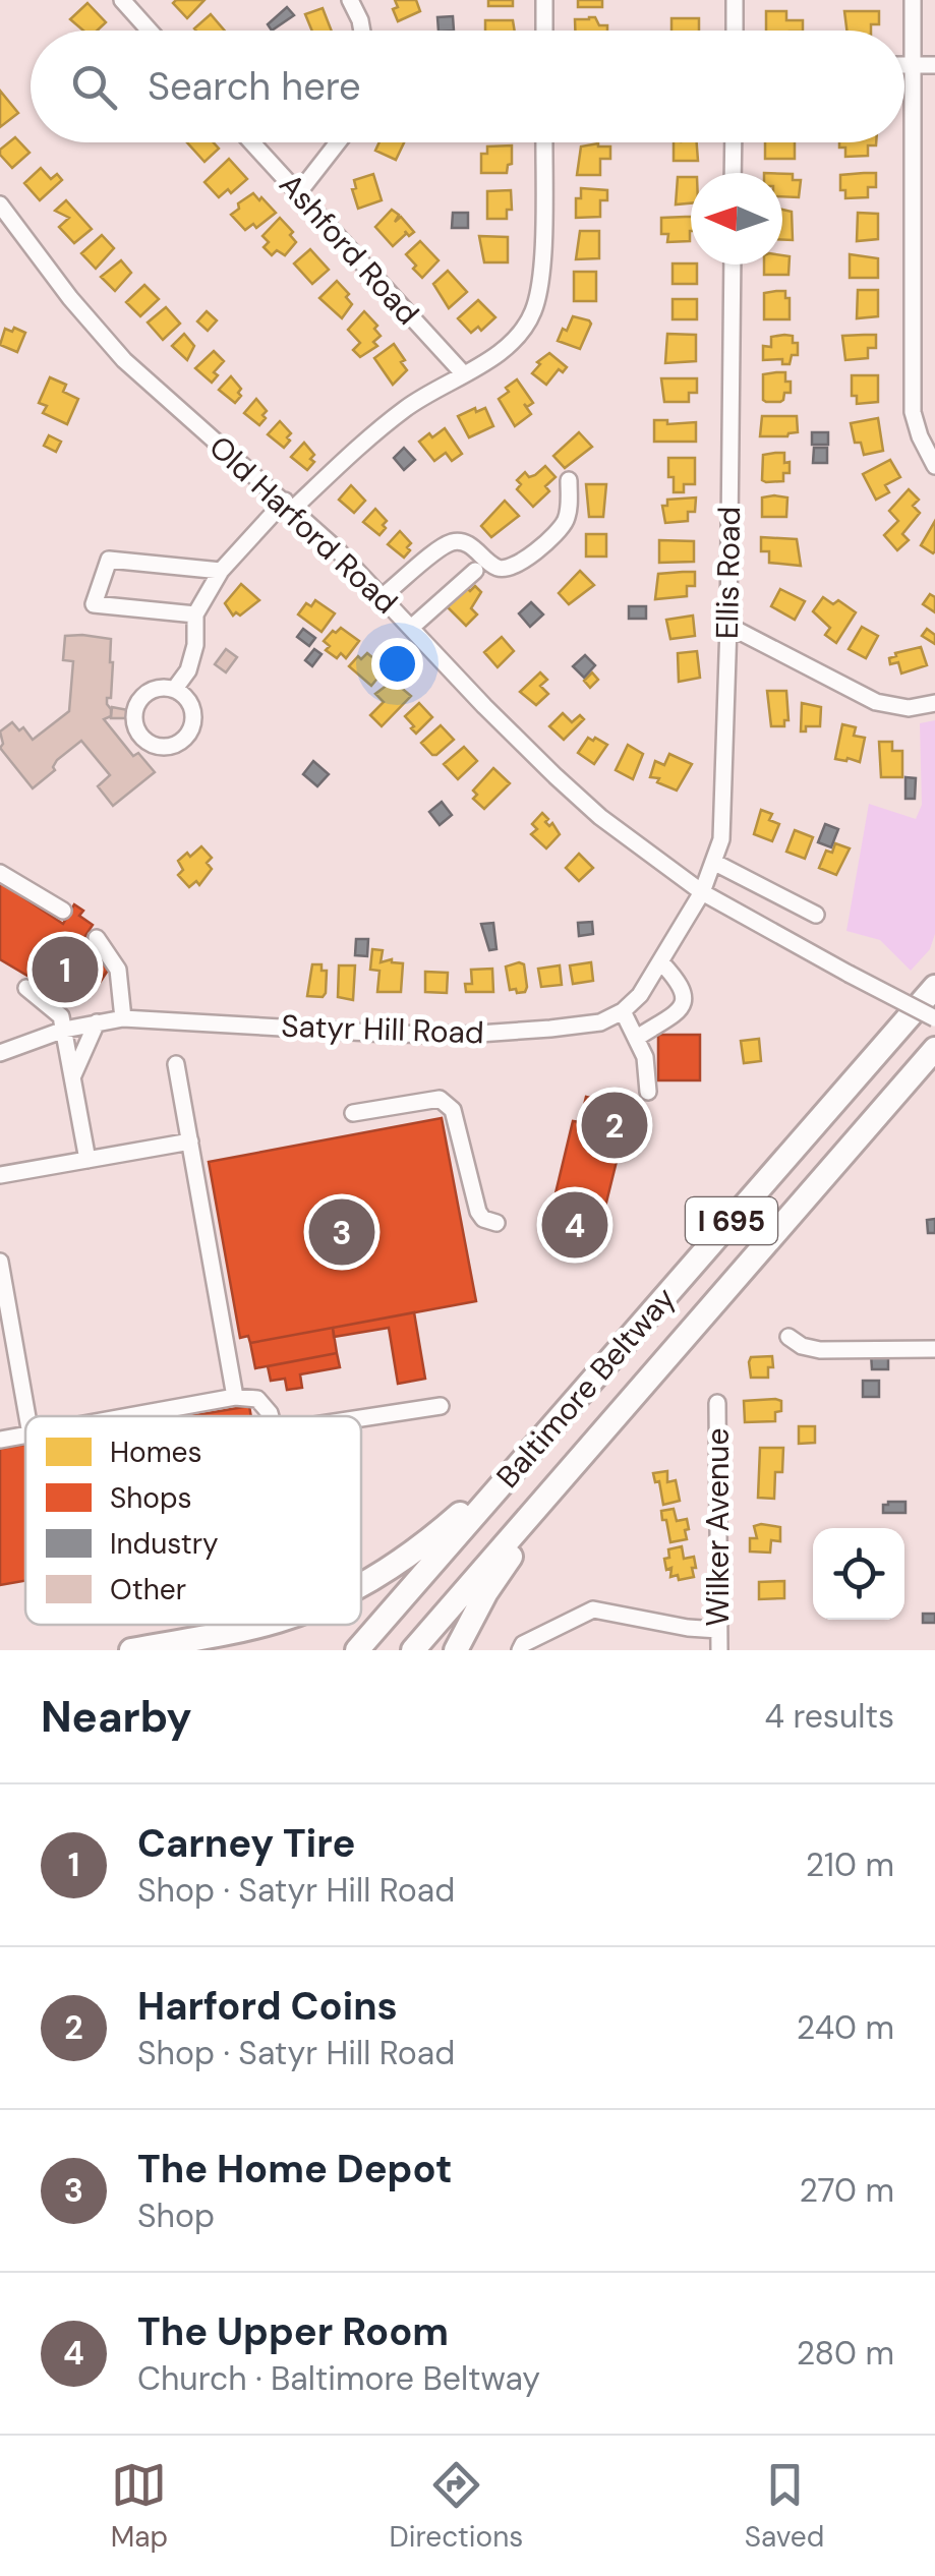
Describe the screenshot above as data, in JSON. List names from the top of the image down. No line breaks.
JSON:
{"streets":{"highway":["I 695","Baltimore Beltway"],"street":["Ashford Road","Old Harford Road","Ellis Road","Satyr Hill Road","Wilker Avenue"]},"crossings":[["Old Harford Road","Ellis Road"]],"legend":["Homes","Shops","Industry","Other"],"north":"left","page":{"search":"Search here","pins":["1","2","4","3"],"heading":["Nearby","4 results"],"list":[{"mark":"1","name":"Carney Tire","note":"Shop · Satyr Hill Road","value":"210 m"},{"mark":"2","name":"Harford Coins","note":"Shop · Satyr Hill Road","value":"240 m"},{"mark":"3","name":"The Home Depot","note":"Shop","value":"270 m"},{"mark":"4","name":"The Upper Room","note":"Church · Baltimore Beltway","value":"280 m"}],"nav":["Map","Directions","Saved"]}}
